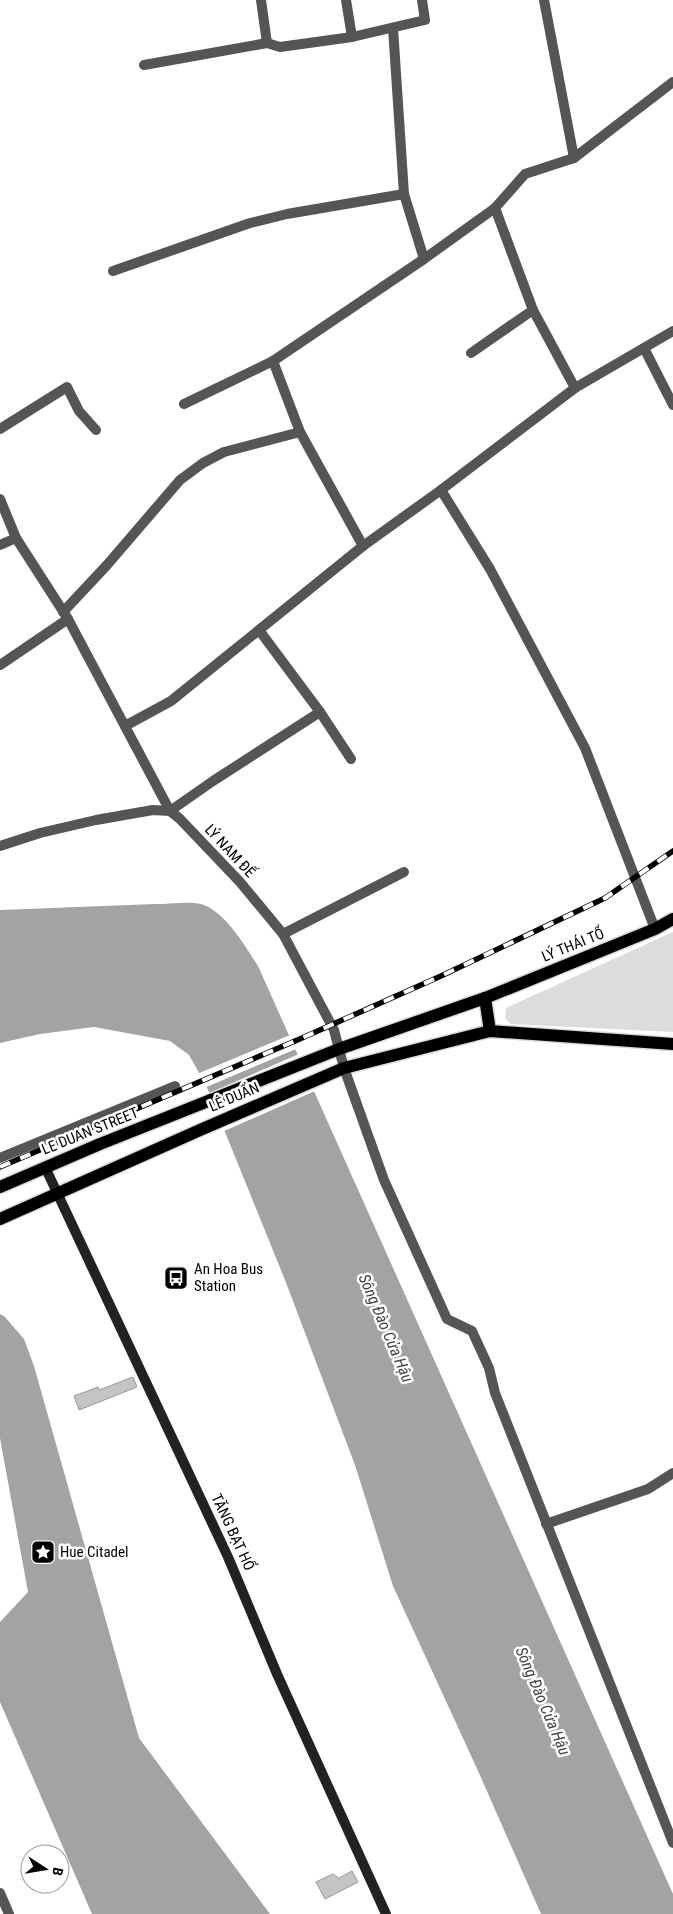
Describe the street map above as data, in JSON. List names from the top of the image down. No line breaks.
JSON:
{"streets":{"main road":["LÝ THÁI TỔ","LÊ DUẨN","LE DUAN STREET","TĂNG BẠT HỔ"],"street":["LÝ NAM ĐẾ"]},"crossings":[["LÝ NAM ĐẾ","LÊ DUẨN"],["LÝ THÁI TỔ","LÊ DUẨN"],["LÊ DUẨN","LE DUAN STREET"],["LÊ DUẨN","TĂNG BẠT HỔ"],["LE DUAN STREET","TĂNG BẠT HỔ"]],"water":["Sông Đào Cửa Hậu"],"places":{"bus stop":["An Hoa Bus Station"],"place":["Hue Citadel"]},"north":"right"}
